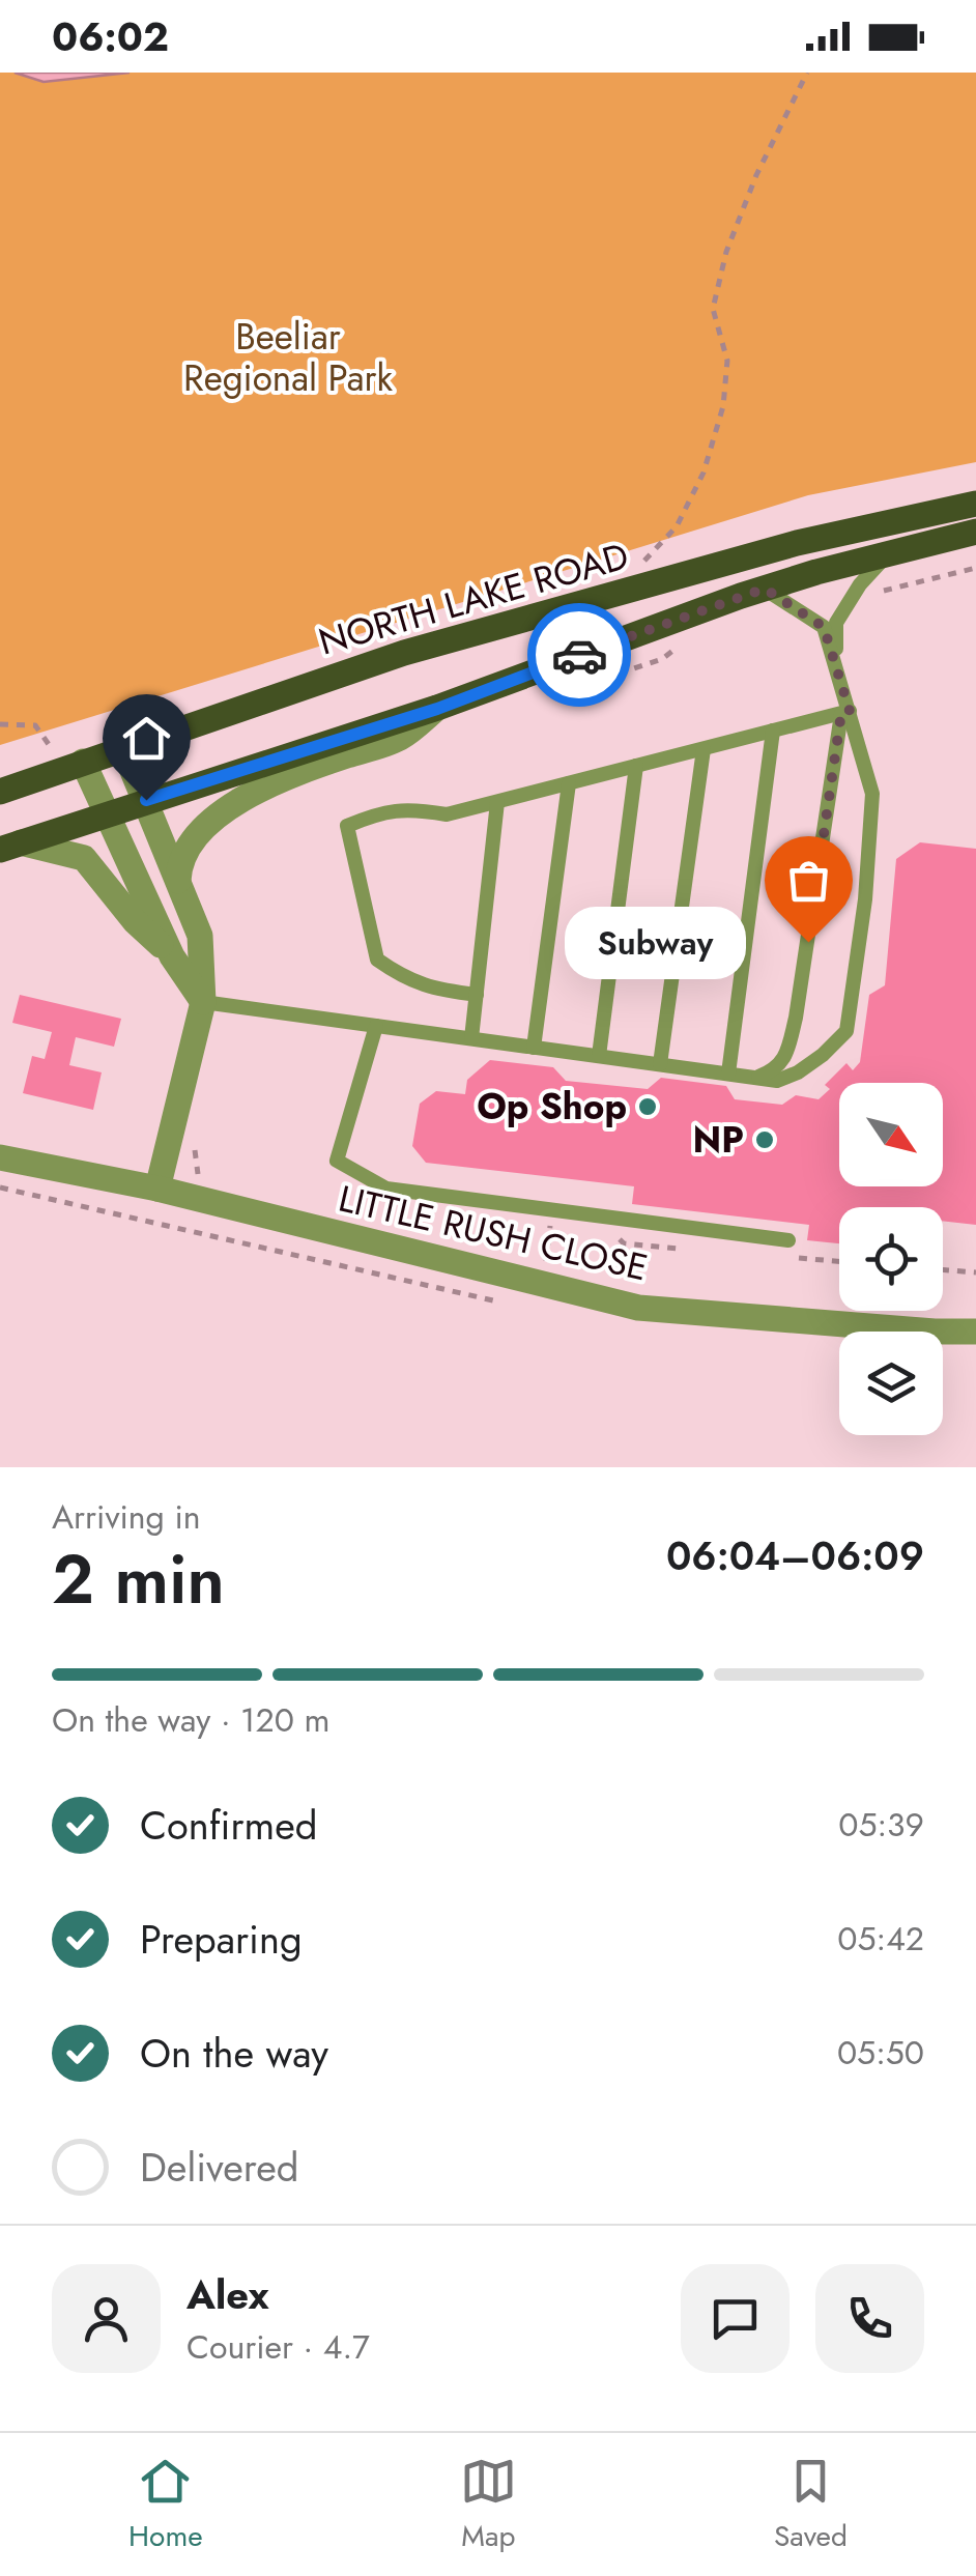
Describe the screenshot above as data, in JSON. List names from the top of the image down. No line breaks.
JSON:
{"streets":{"main road":["NORTH LAKE ROAD"],"street":["LITTLE RUSH CLOSE"]},"parks":["Beeliar Regional Park"],"places":["Subway","Op Shop","NP"],"north":"bottom right","page":{"status":"06:02","bubble":"Subway","heading":["2 min","Arriving in","06:04–06:09"],"panel":["Alex","Courier · 4.7"],"bar":"On the way · 120 m","list":[["Confirmed","05:39"],["Preparing","05:42"],["On the way","05:50"],"Delivered"],"tabs":["Home","Map","Saved"]}}
